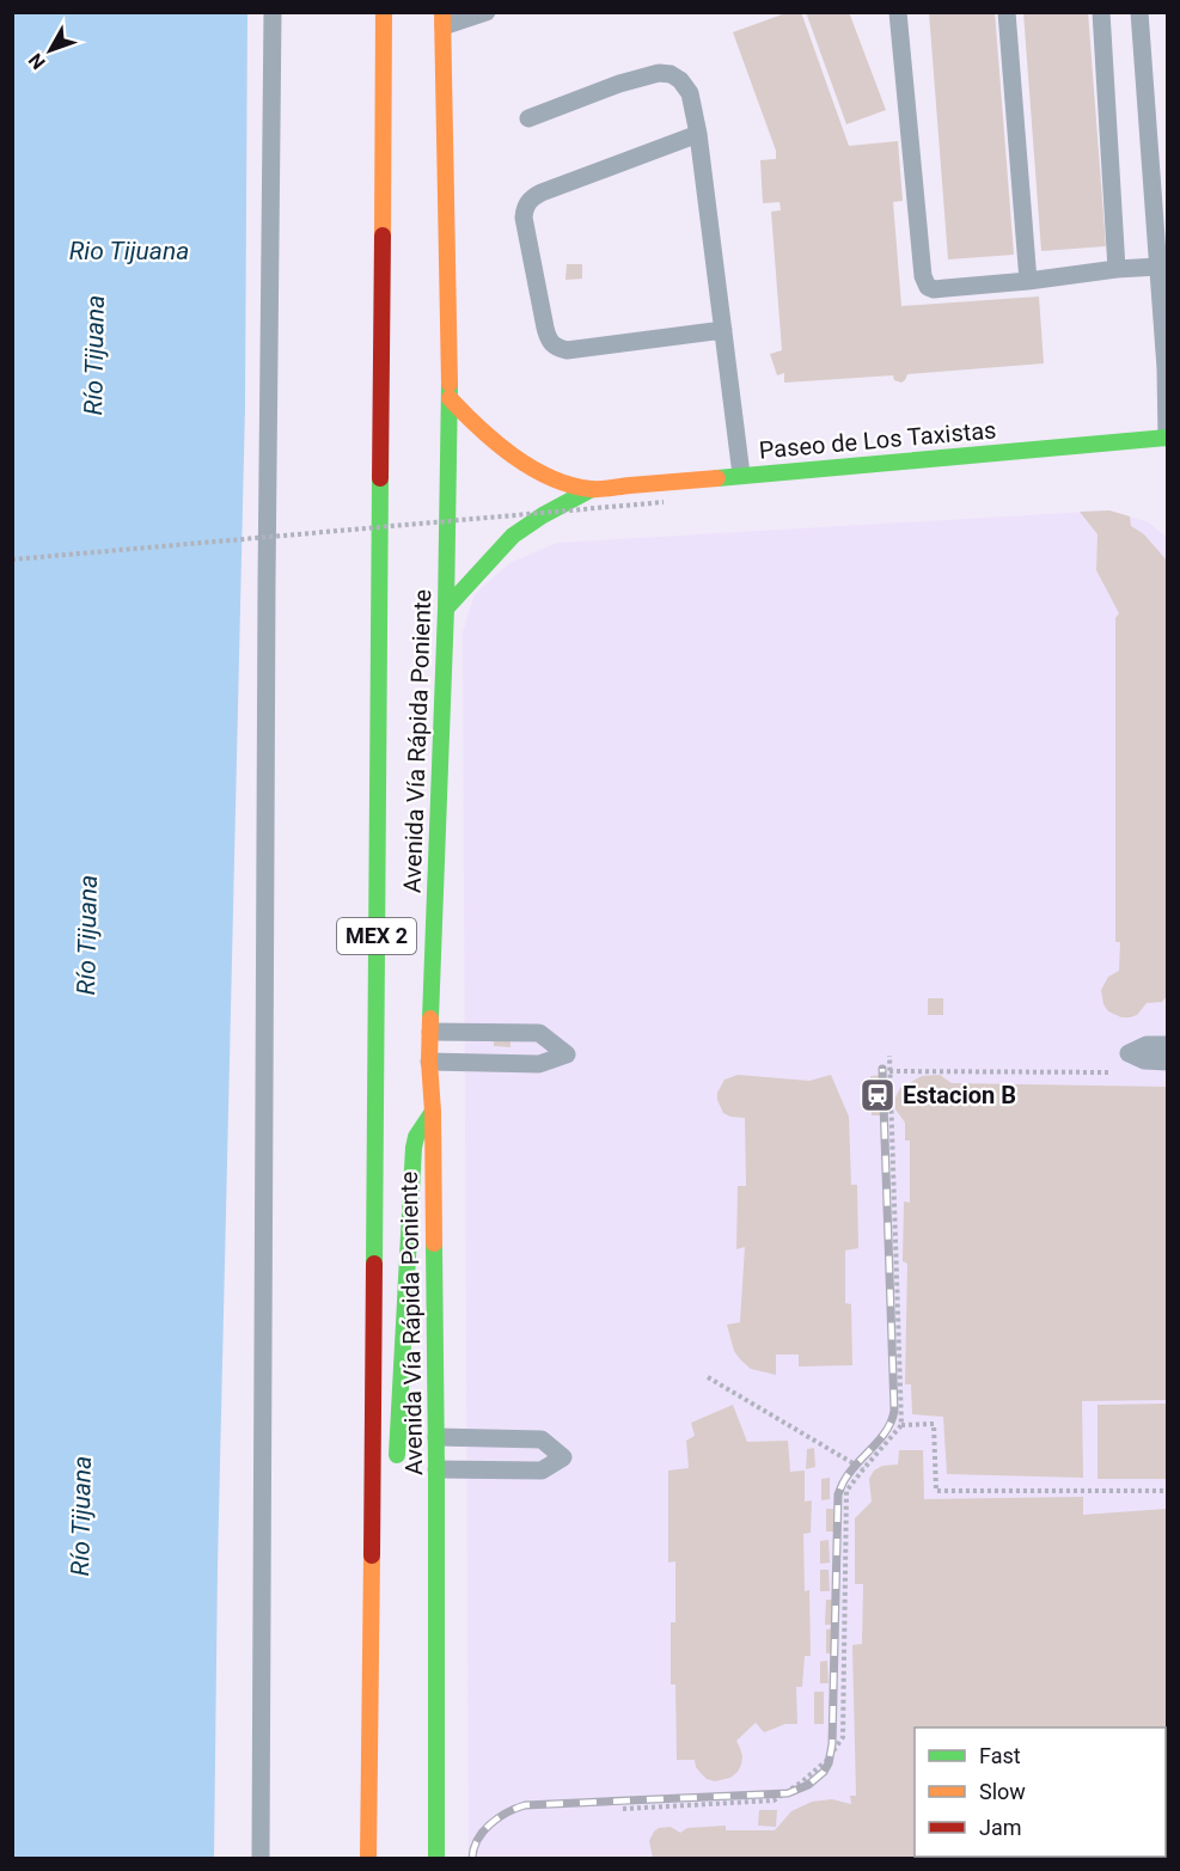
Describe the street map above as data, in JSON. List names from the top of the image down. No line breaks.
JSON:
{"streets":{"main road":["Paseo de Los Taxistas","Avenida Vía Rápida Poniente","MEX 2"]},"crossings":[["Paseo de Los Taxistas","Avenida Vía Rápida Poniente"]],"water":["Rio Tijuana","Río Tijuana"],"places":{"station":["Estacion B"]},"legend":["Fast","Slow","Jam"],"north":"bottom left"}
